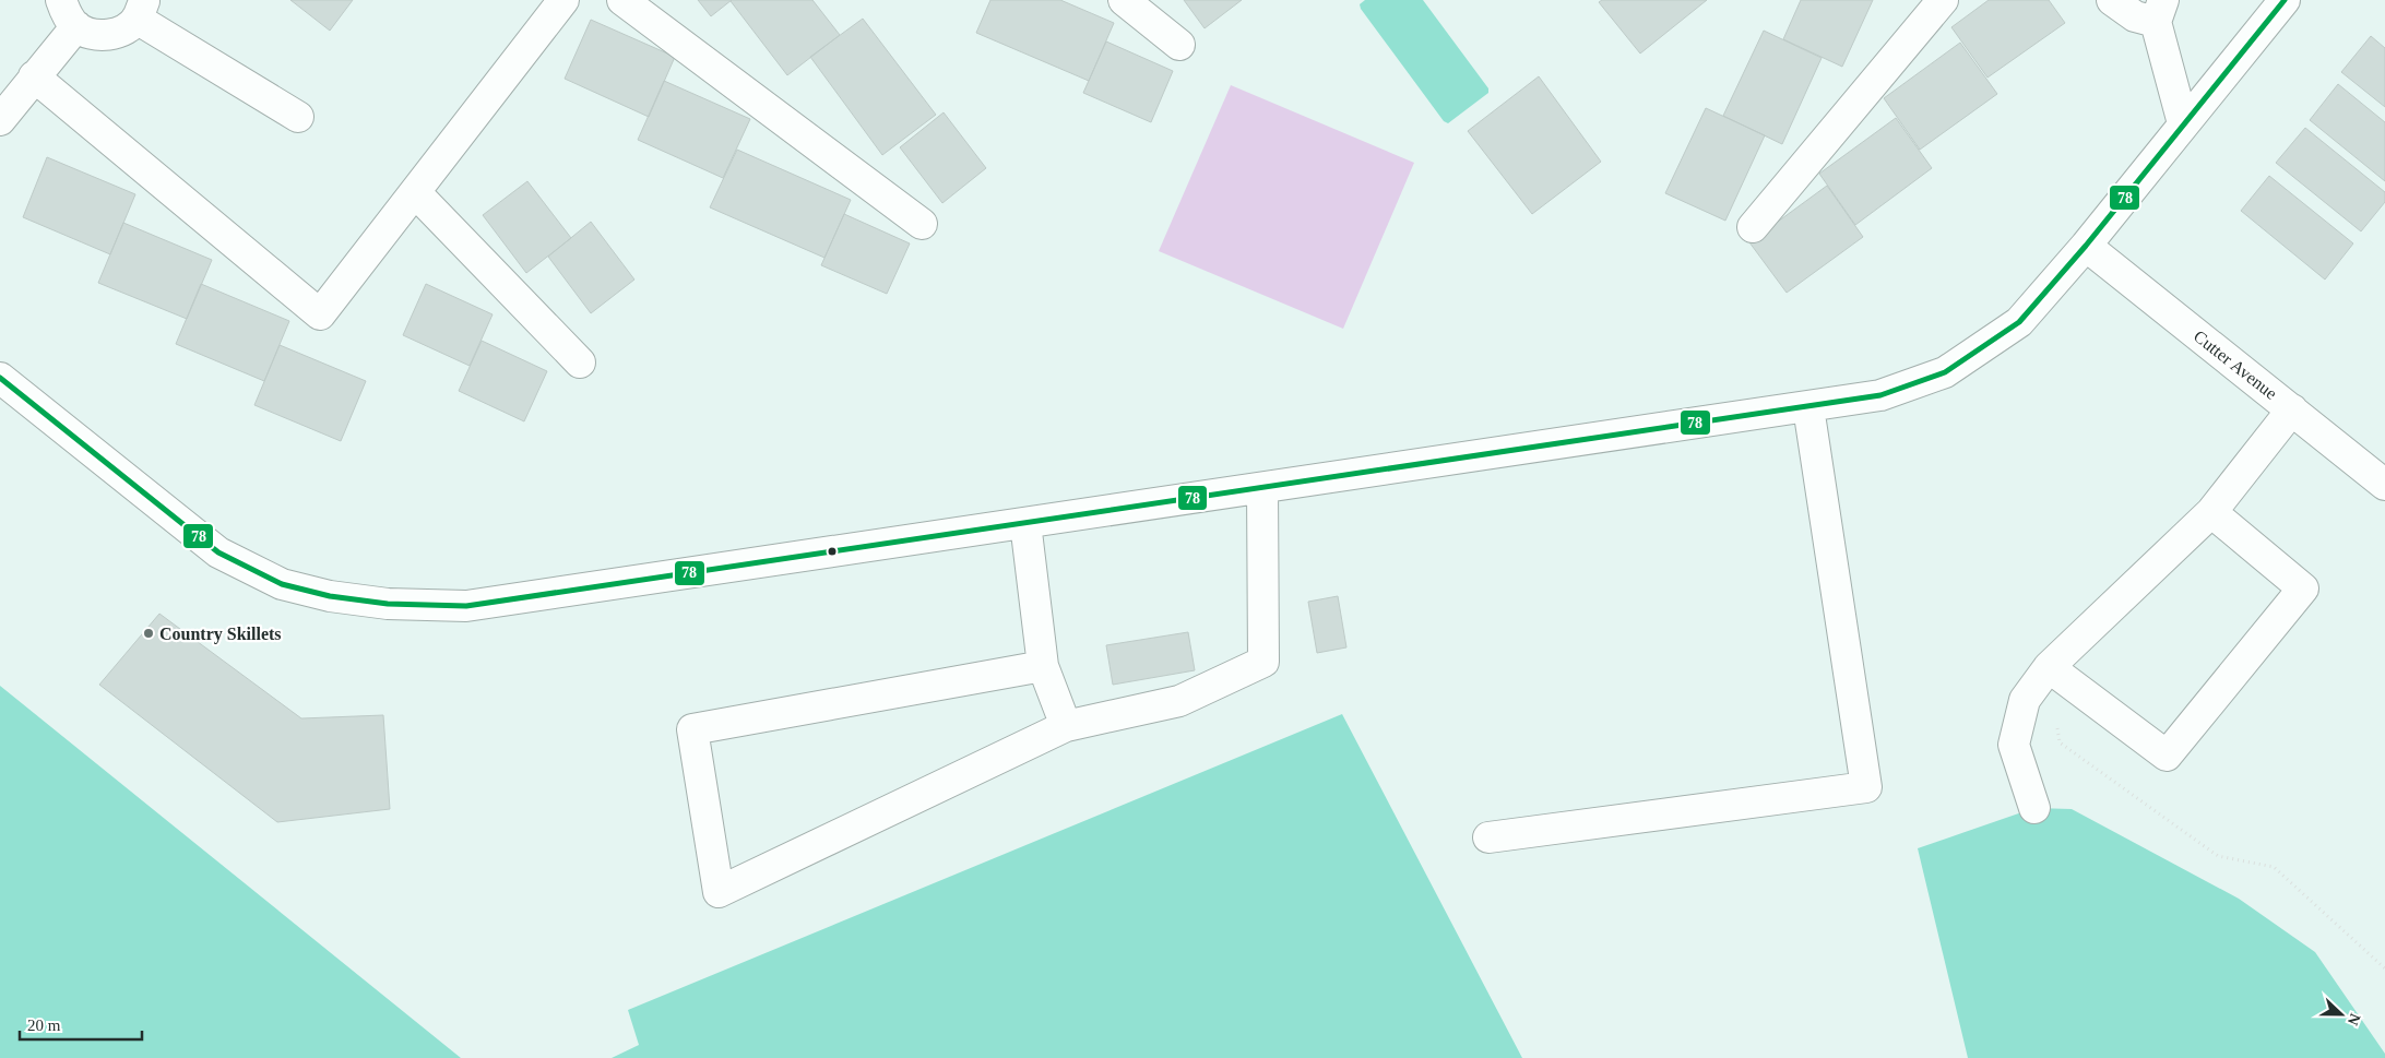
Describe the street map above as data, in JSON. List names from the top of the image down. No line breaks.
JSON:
{"streets":{"street":["Cutter Avenue"]},"places":["Country Skillets"],"lines":["transit line 78"],"scale_bar":"20 m","north":"right"}
